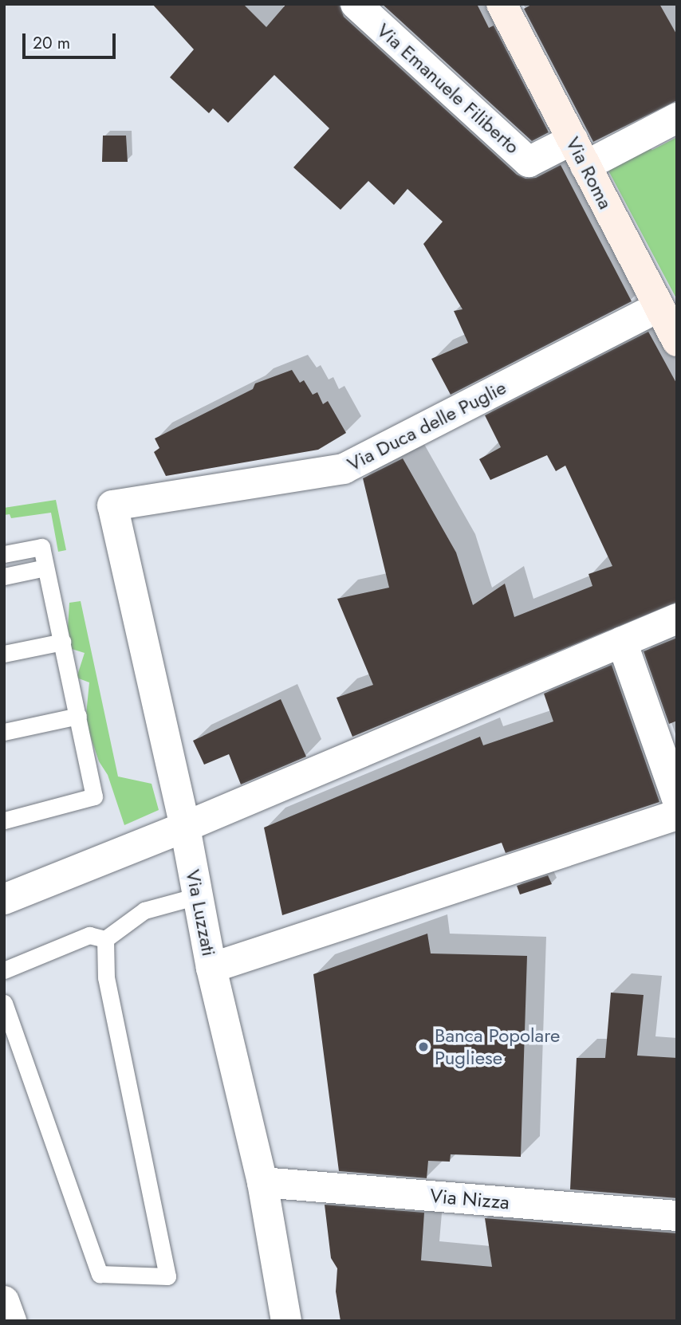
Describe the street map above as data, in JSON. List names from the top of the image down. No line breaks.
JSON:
{"streets":{"main road":["Via Roma"],"street":["Via Emanuele Filiberto","Via Duca delle Puglie","Via Luzzati","Via Nizza"]},"crossings":[["Via Emanuele Filiberto","Via Roma"],["Via Roma","Via Duca delle Puglie"],["Via Duca delle Puglie","Via Luzzati"],["Via Luzzati","Via Nizza"]],"places":["Banca Popolare Pugliese"],"scale_bar":"20 m"}
